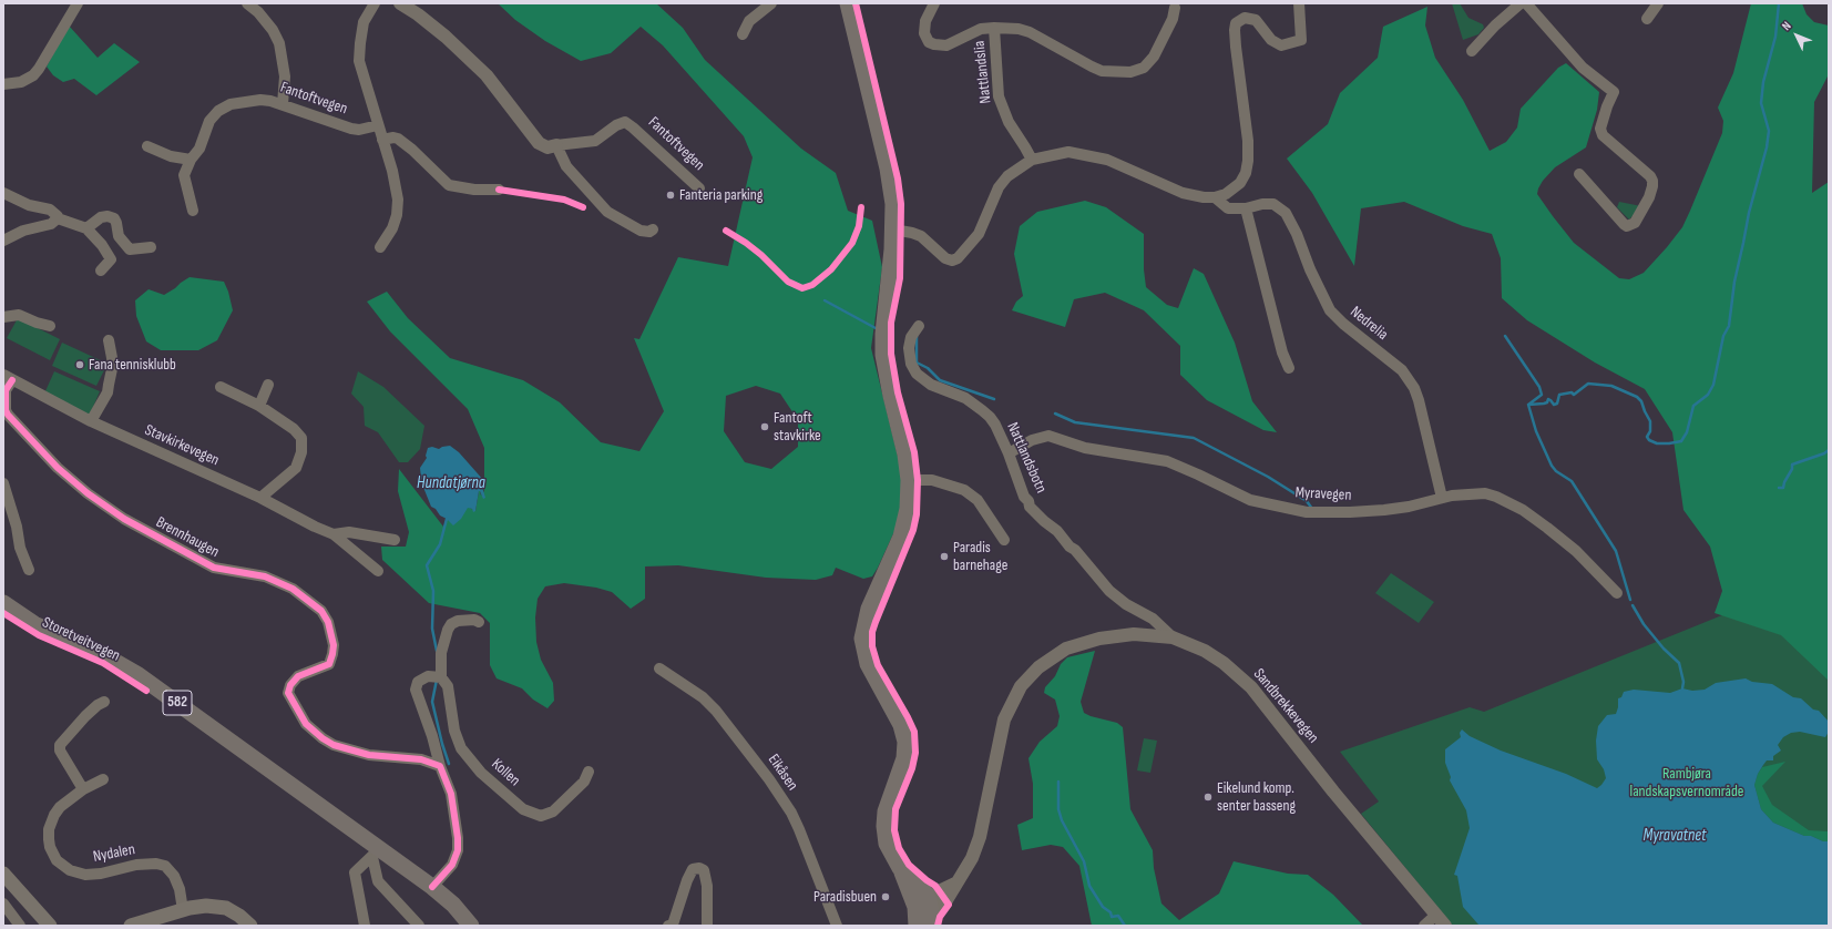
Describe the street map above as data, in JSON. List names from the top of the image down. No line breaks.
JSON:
{"streets":{"main road":["Storetveitvegen","582"],"street":["Nattlandslia","Fantoftvegen","Nedrelia","Stavkirkevegen","Nattlandsbotn","Myravegen","Brennhaugen","Sandbrekkevegen","Kollen","Eikåsen","Nydalen"]},"crossings":[["Nattlandslia","Nedrelia"],["Nedrelia","Myravegen"],["Stavkirkevegen","Brennhaugen"],["Nattlandsbotn","Myravegen"],["Nattlandsbotn","Sandbrekkevegen"]],"water":["Hundatjørna","Myravatnet"],"parks":["Rambjøra landskapsvernområde"],"places":["Fanteria parking","Fana tennisklubb","Fantoft stavkirke","Paradis barnehage","Eikelund komp. senter basseng","Paradisbuen"],"north":"top left"}
